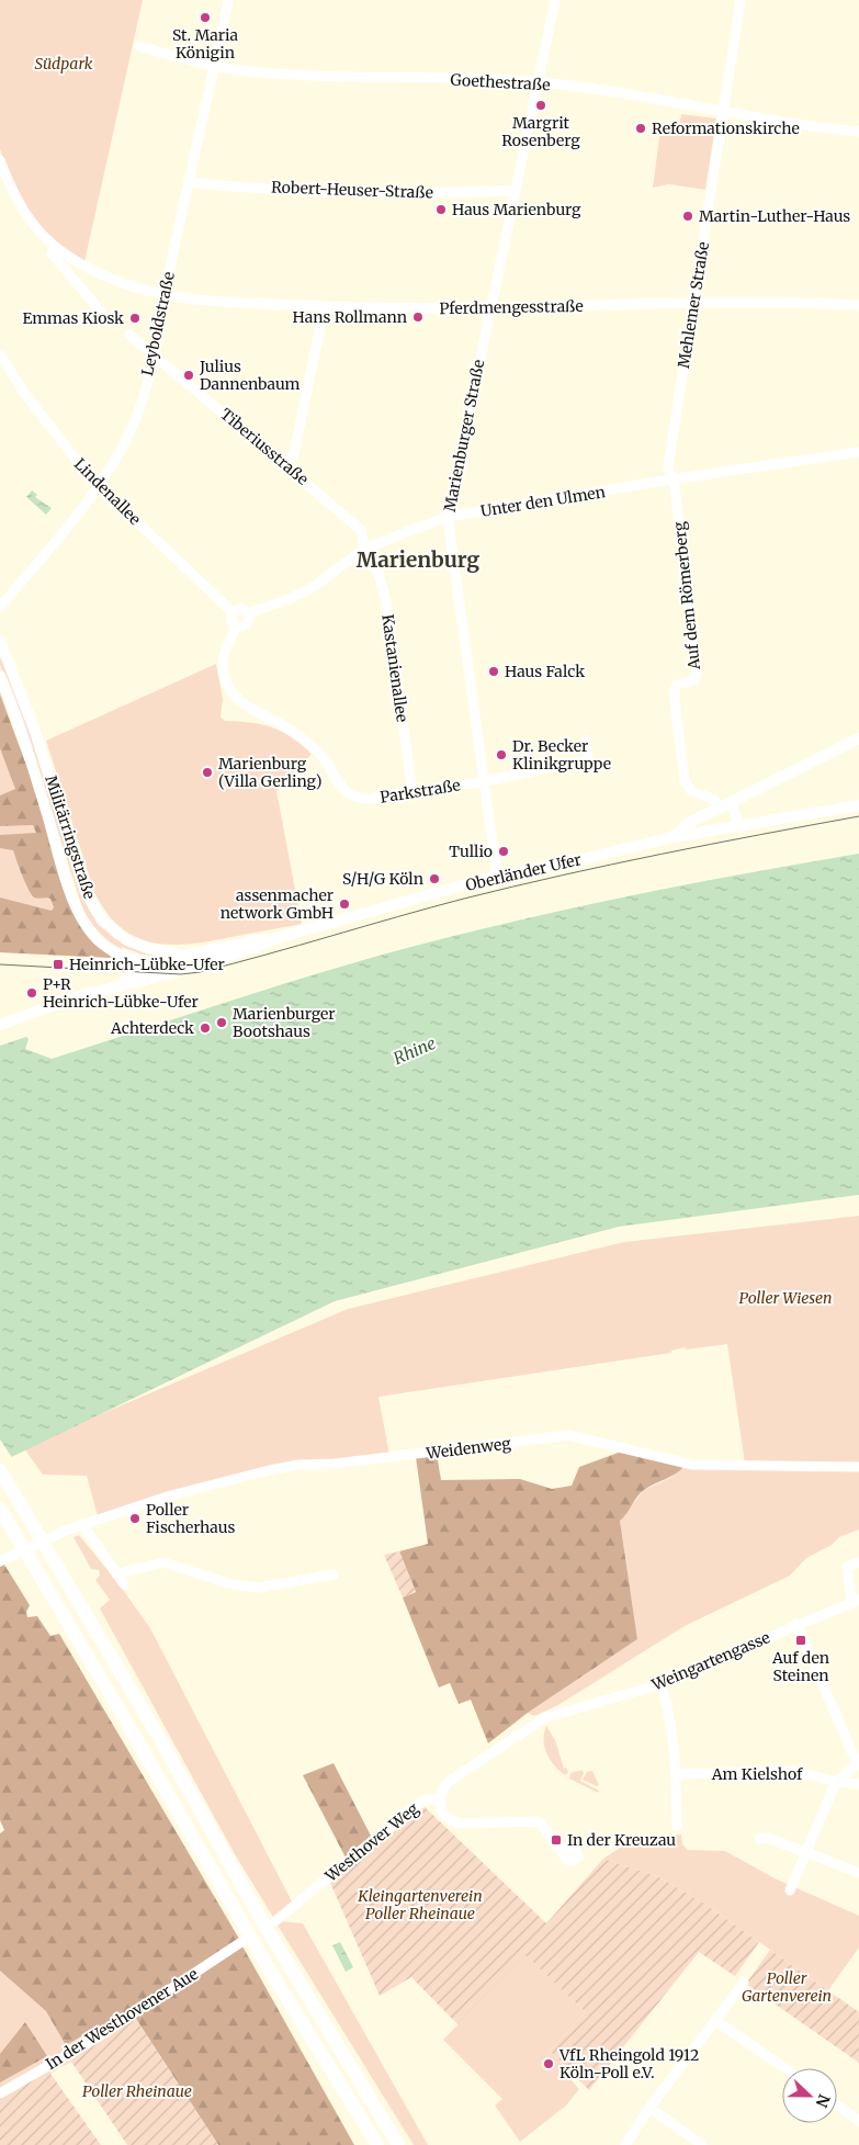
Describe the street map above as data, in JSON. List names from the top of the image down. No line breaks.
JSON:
{"streets":{"main road":["Militärringstraße","Oberländer Ufer"],"street":["Goethestraße","Robert-Heuser-Straße","Mehlemer Straße","Pferdmengesstraße","Leyboldstraße","Marienburger Straße","Tiberiusstraße","Lindenallee","Unter den Ulmen","Auf dem Römerberg","Kastanienallee","Parkstraße","Weidenweg","Weingartengasse","Am Kielshof","Westhover Weg","In der Westhovener Aue"]},"crossings":[["Goethestraße","Mehlemer Straße"],["Goethestraße","Leyboldstraße"],["Goethestraße","Marienburger Straße"],["Robert-Heuser-Straße","Leyboldstraße"],["Robert-Heuser-Straße","Marienburger Straße"],["Mehlemer Straße","Pferdmengesstraße"],["Mehlemer Straße","Unter den Ulmen"],["Mehlemer Straße","Auf dem Römerberg"],["Pferdmengesstraße","Leyboldstraße"],["Pferdmengesstraße","Marienburger Straße"],["Leyboldstraße","Tiberiusstraße"],["Leyboldstraße","Lindenallee"],["Marienburger Straße","Unter den Ulmen"],["Marienburger Straße","Parkstraße"],["Marienburger Straße","Oberländer Ufer"],["Tiberiusstraße","Unter den Ulmen"],["Tiberiusstraße","Kastanienallee"],["Lindenallee","Unter den Ulmen"],["Lindenallee","Parkstraße"],["Unter den Ulmen","Auf dem Römerberg"],["Unter den Ulmen","Kastanienallee"],["Unter den Ulmen","Parkstraße"],["Kastanienallee","Parkstraße"],["Militärringstraße","Oberländer Ufer"],["Weingartengasse","Westhover Weg"]],"districts":["Marienburg"],"water":["Rhine"],"parks":["Südpark","Poller Wiesen","Kleingartenverein Poller Rheinaue","Poller Gartenverein","Poller Rheinaue"],"places":{"other":["St. Maria Königin","Margrit Rosenberg","Reformationskirche","Haus Marienburg","Martin-Luther-Haus","Hans Rollmann","Emmas Kiosk","Julius Dannenbaum","Haus Falck","Dr. Becker Klinikgruppe","Marienburg (Villa Gerling)","Tullio","S/H/G Köln","assenmacher network GmbH","P+R Heinrich-Lübke-Ufer","Marienburger Bootshaus","Achterdeck","Poller Fischerhaus","VfL Rheingold 1912 Köln-Poll e.V."],"transit":["Heinrich-Lübke-Ufer","Auf den Steinen","In der Kreuzau"]},"north":"right"}
